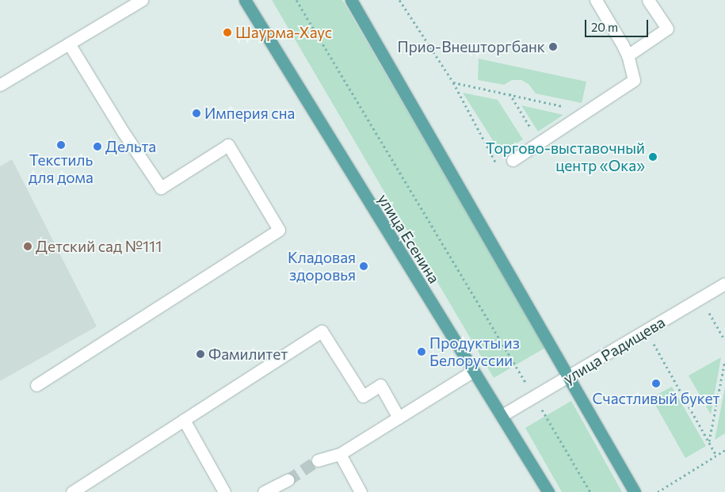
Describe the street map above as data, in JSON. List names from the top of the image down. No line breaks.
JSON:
{"streets":{"main road":["улица Есенина"],"street":["улица Радищева"]},"crossings":[["улица Есенина","улица Радищева"]],"places":["Шаурма-Хаус","Прио-Внешторгбанк","Империя сна","Текстиль для дома","Дельта","Торгово-выставочный центр «Ока»","Детский сад №111","Кладовая здоровья","Продукты из Белоруссии","Фамилитет","Счастливый букет"],"scale_bar":"20 m"}
